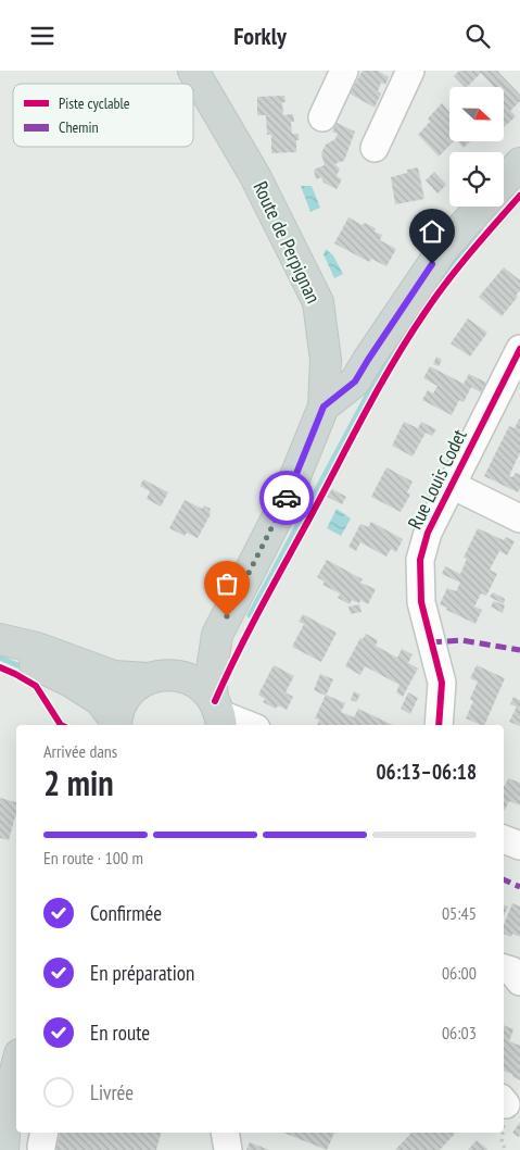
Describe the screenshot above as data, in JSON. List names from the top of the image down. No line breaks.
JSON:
{"streets":{"main road":["Route de Perpignan"],"street":["Rue Louis Codet"]},"legend":["Piste cyclable","Chemin"],"north":"right","page":{"header":"Forkly","heading":["2 min","Arrivée dans","06:13–06:18"],"bar":"En route · 100 m","list":[["Confirmée","05:45"],["En préparation","06:00"],["En route","06:03"],"Livrée"]}}
